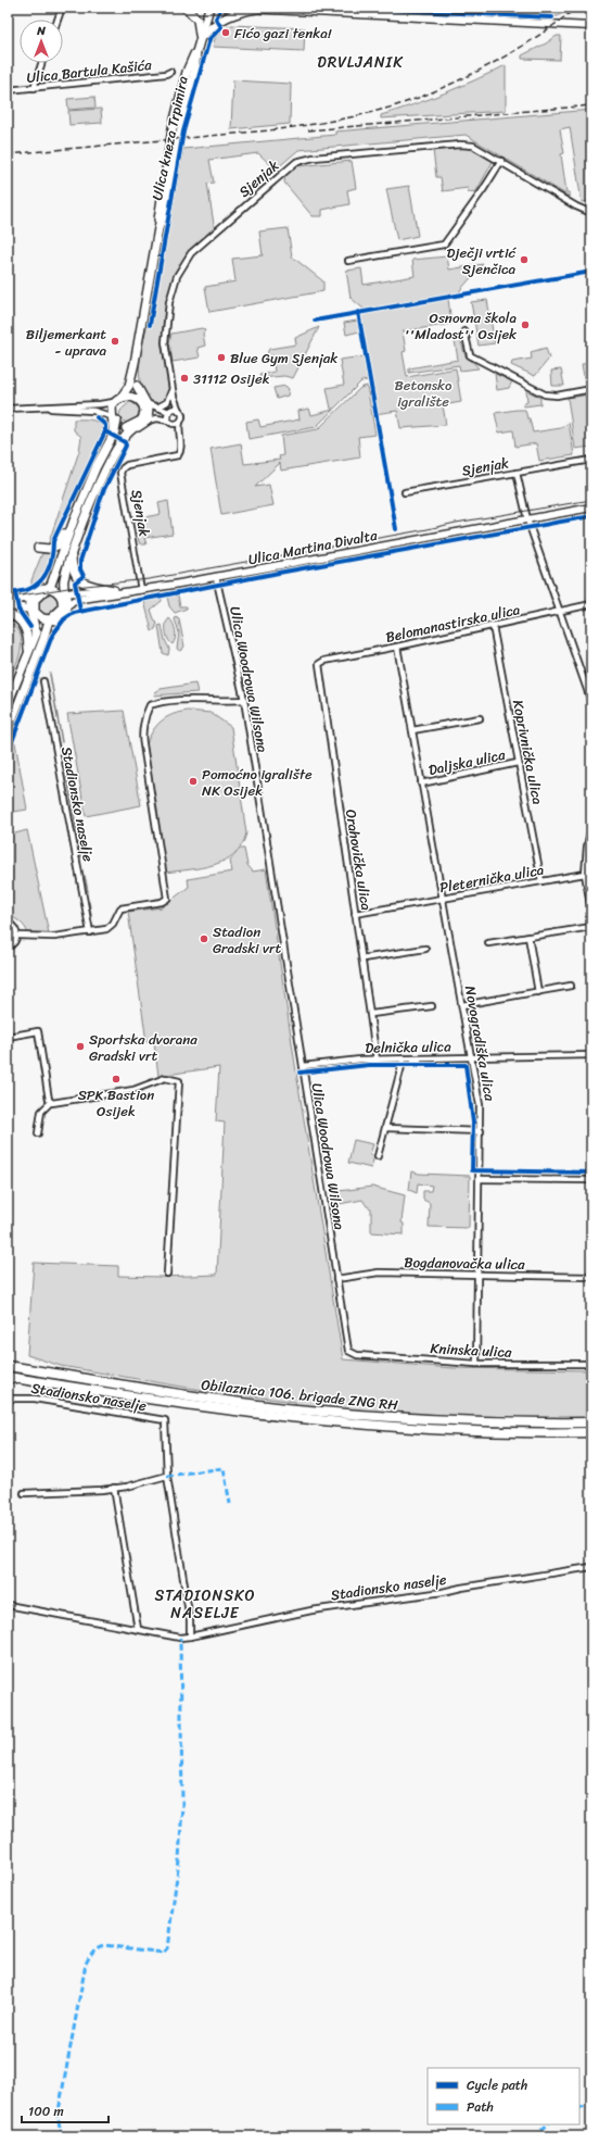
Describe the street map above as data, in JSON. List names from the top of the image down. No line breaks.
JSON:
{"streets":{"highway":["Obilaznica 106. brigade ZNG RH"],"main road":["Ulica kneza Trpimira"],"street":["Ulica Bartula Kašića","Sjenjak","Ulica Martina Divalta","Belomanastirska ulica","Ulica Woodrowa Wilsona","Koprivnička ulica","Daljska ulica","Stadionsko naselje","Orahovička ulica","Pleternička ulica","Novogradiška ulica","Delnička ulica","Bogdanovačka ulica","Kninska ulica"]},"crossings":[["Sjenjak","Ulica Martina Divalta"],["Sjenjak","Belomanastirska ulica"],["Ulica Martina Divalta","Ulica Woodrowa Wilsona"],["Belomanastirska ulica","Koprivnička ulica"],["Belomanastirska ulica","Orahovička ulica"],["Belomanastirska ulica","Novogradiška ulica"],["Ulica Woodrowa Wilsona","Delnička ulica"],["Ulica Woodrowa Wilsona","Bogdanovačka ulica"],["Ulica Woodrowa Wilsona","Kninska ulica"],["Koprivnička ulica","Daljska ulica"],["Koprivnička ulica","Pleternička ulica"],["Daljska ulica","Novogradiška ulica"],["Orahovička ulica","Pleternička ulica"],["Orahovička ulica","Delnička ulica"],["Pleternička ulica","Novogradiška ulica"],["Novogradiška ulica","Delnička ulica"],["Novogradiška ulica","Bogdanovačka ulica"],["Novogradiška ulica","Kninska ulica"]],"districts":["DRVLJANIK","STADIONSKO NASELJE"],"parks":["Betonsko igralište"],"places":["Fićo gazi tenka!","Dječji vrtić Sjenčica","Osnovna škola ''Mladost'' Osijek","Biljemerkant - uprava","Blue Gym Sjenjak","31112 Osijek","Pomoćno igralište NK Osijek","Stadion Gradski vrt","Sportska dvorana Gradski vrt","SPK Bastion Osijek"],"legend":["Cycle path","Path"],"scale_bar":"100 m","north":"top"}
